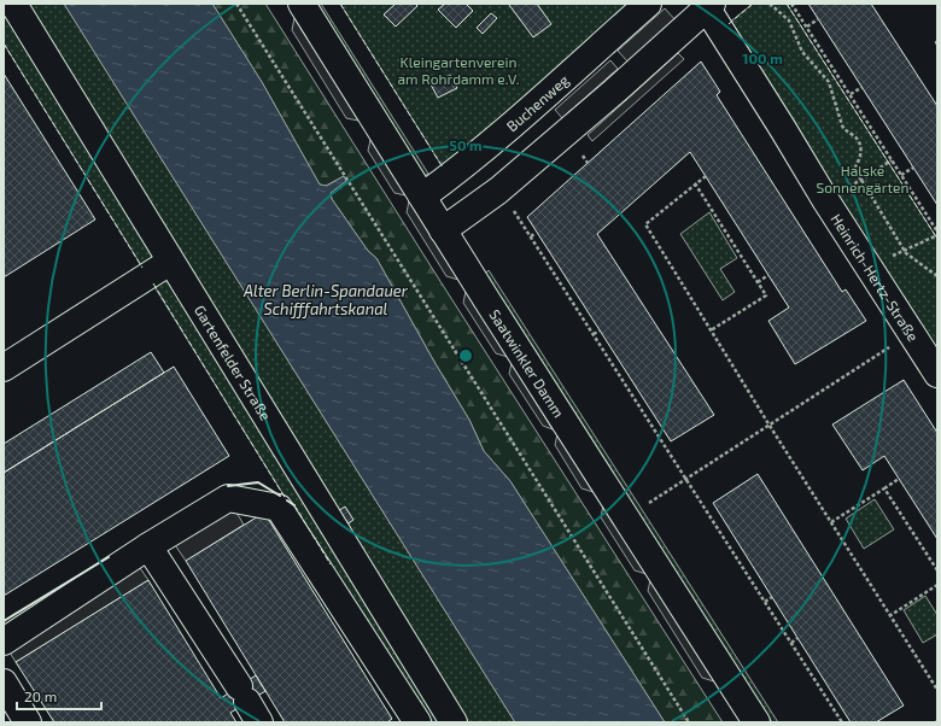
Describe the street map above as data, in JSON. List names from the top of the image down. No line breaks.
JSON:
{"streets":{"main road":["Buchenweg","Heinrich-Hertz-Straße","Gartenfelder Straße","Saatwinkler Damm"]},"crossings":[["Buchenweg","Saatwinkler Damm"],["Heinrich-Hertz-Straße","Saatwinkler Damm"]],"water":["Alter Berlin-Spandauer Schifffahrtskanal"],"parks":["Kleingartenverein am Rohrdamm e.V.","Halske Sonnengärten"],"scale_bar":"20 m","rings":["100 m","50 m"]}
